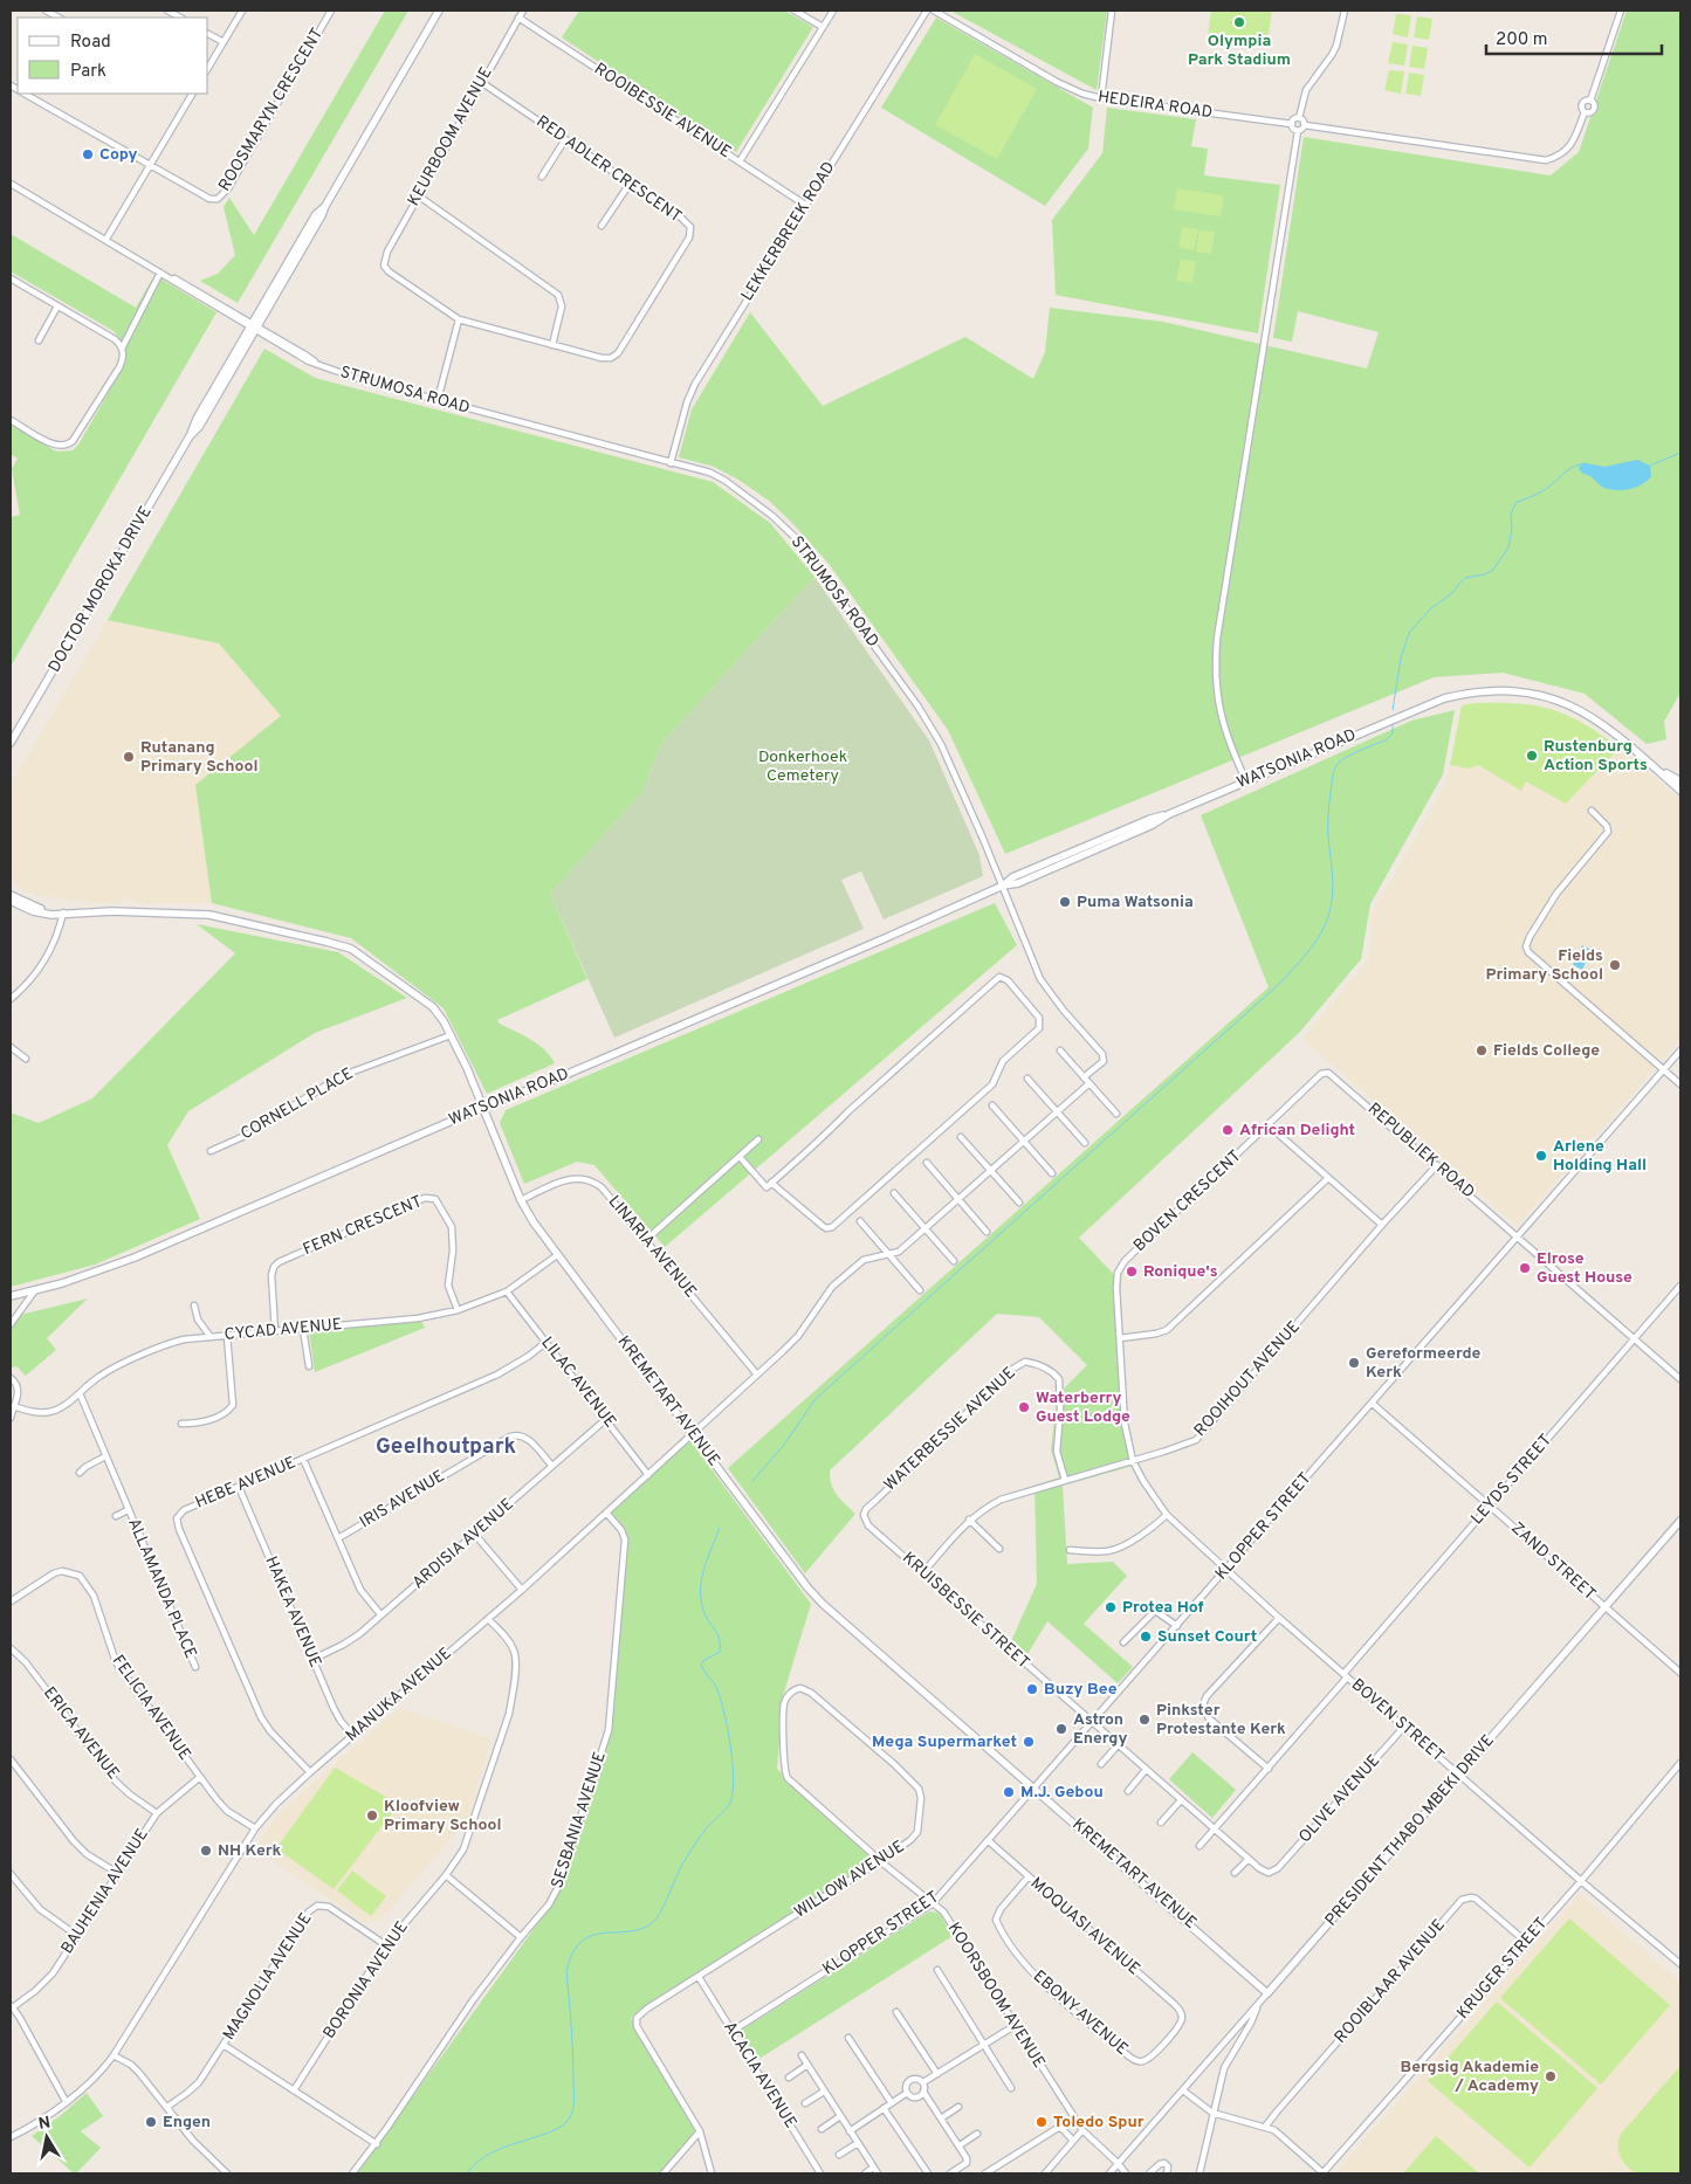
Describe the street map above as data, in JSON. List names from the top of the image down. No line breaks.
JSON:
{"streets":{"main road":["DOCTOR MOROKA DRIVE","WATSONIA ROAD","KREMETART AVENUE","PRESIDENT THABO MBEKI DRIVE"],"street":["HEDEIRA ROAD","ROOSMARYN CRESCENT","ROOIBESSIE AVENUE","KEURBOOM AVENUE","RED ADLER CRESCENT","LEKKERBREEK ROAD","STRUMOSA ROAD","CORNELL PLACE","REPUBLIEK ROAD","BOVEN CRESCENT","FERN CRESCENT","LINARIA AVENUE","CYCAD AVENUE","ROOIHOUT AVENUE","LILAC AVENUE","WATERBESSIE AVENUE","LEYDS STREET","HEBE AVENUE","IRIS AVENUE","KLOPPER STREET","ARDISIA AVENUE","ZAND STREET","ALLAMANDA PLACE","KRUISBESSIE STREET","HAKEA AVENUE","MANUKA AVENUE","FELICIA AVENUE","BOVEN STREET","ERICA AVENUE","OLIVE AVENUE","SESBANIA AVENUE","WILLOW AVENUE","BAUHENIA AVENUE","MOQUASI AVENUE","KRUGER STREET","MAGNOLIA AVENUE","BORONIA AVENUE","ROOIBLAAR AVENUE","KOORSBOOM AVENUE","EBONY AVENUE","ACACIA AVENUE"]},"crossings":[["ROOIBESSIE AVENUE","KEURBOOM AVENUE"],["ROOIBESSIE AVENUE","LEKKERBREEK ROAD"],["KEURBOOM AVENUE","RED ADLER CRESCENT"],["LEKKERBREEK ROAD","STRUMOSA ROAD"],["STRUMOSA ROAD","DOCTOR MOROKA DRIVE"],["STRUMOSA ROAD","WATSONIA ROAD"],["WATSONIA ROAD","KREMETART AVENUE"],["CORNELL PLACE","KREMETART AVENUE"],["REPUBLIEK ROAD","BOVEN CRESCENT"],["REPUBLIEK ROAD","ROOIHOUT AVENUE"],["REPUBLIEK ROAD","LEYDS STREET"],["REPUBLIEK ROAD","KLOPPER STREET"],["BOVEN CRESCENT","ROOIHOUT AVENUE"],["BOVEN CRESCENT","BOVEN STREET"],["FERN CRESCENT","CYCAD AVENUE"],["LINARIA AVENUE","KREMETART AVENUE"],["LINARIA AVENUE","MANUKA AVENUE"],["CYCAD AVENUE","LILAC AVENUE"],["CYCAD AVENUE","KREMETART AVENUE"],["CYCAD AVENUE","ALLAMANDA PLACE"],["ROOIHOUT AVENUE","WATERBESSIE AVENUE"],["ROOIHOUT AVENUE","KRUISBESSIE STREET"],["ROOIHOUT AVENUE","BOVEN STREET"],["LILAC AVENUE","HEBE AVENUE"],["LILAC AVENUE","ARDISIA AVENUE"],["LILAC AVENUE","MANUKA AVENUE"],["KREMETART AVENUE","KLOPPER STREET"],["KREMETART AVENUE","MANUKA AVENUE"],["KREMETART AVENUE","PRESIDENT THABO MBEKI DRIVE"],["WATERBESSIE AVENUE","KRUISBESSIE STREET"],["LEYDS STREET","ZAND STREET"],["LEYDS STREET","KRUISBESSIE STREET"],["LEYDS STREET","BOVEN STREET"],["HEBE AVENUE","HAKEA AVENUE"],["HEBE AVENUE","MANUKA AVENUE"],["IRIS AVENUE","ARDISIA AVENUE"],["KLOPPER STREET","ZAND STREET"],["KLOPPER STREET","KRUISBESSIE STREET"],["KLOPPER STREET","BOVEN STREET"],["KLOPPER STREET","MOQUASI AVENUE"],["KLOPPER STREET","KOORSBOOM AVENUE"],["KLOPPER STREET","ACACIA AVENUE"],["ARDISIA AVENUE","HAKEA AVENUE"],["ZAND STREET","PRESIDENT THABO MBEKI DRIVE"],["KRUISBESSIE STREET","OLIVE AVENUE"],["HAKEA AVENUE","MANUKA AVENUE"],["MANUKA AVENUE","FELICIA AVENUE"],["MANUKA AVENUE","SESBANIA AVENUE"],["MANUKA AVENUE","BORONIA AVENUE"],["FELICIA AVENUE","BAUHENIA AVENUE"],["BOVEN STREET","OLIVE AVENUE"],["BOVEN STREET","PRESIDENT THABO MBEKI DRIVE"],["BOVEN STREET","KRUGER STREET"],["ERICA AVENUE","BAUHENIA AVENUE"],["WILLOW AVENUE","KOORSBOOM AVENUE"],["WILLOW AVENUE","ACACIA AVENUE"],["MOQUASI AVENUE","EBONY AVENUE"],["KRUGER STREET","ROOIBLAAR AVENUE"],["MAGNOLIA AVENUE","BORONIA AVENUE"]],"districts":["Geelhoutpark"],"parks":["Donkerhoek Cemetery"],"places":["Olympia Park Stadium","Copy","Rustenburg Action Sports","Rutanang Primary School","Puma Watsonia","Fields Primary School","Fields College","African Delight","Arlene Holding Hall","Elrose Guest House","Ronique's","Gereformeerde Kerk","Waterberry Guest Lodge","Protea Hof","Sunset Court","Buzy Bee","Pinkster Protestante Kerk","Astron Energy","Mega Supermarket","M.J. Gebou","Kloofview Primary School","NH Kerk","Bergsig Akademie / Academy","Engen","Toledo Spur"],"legend":["Road","Park"],"scale_bar":"200 m","north":"top"}
